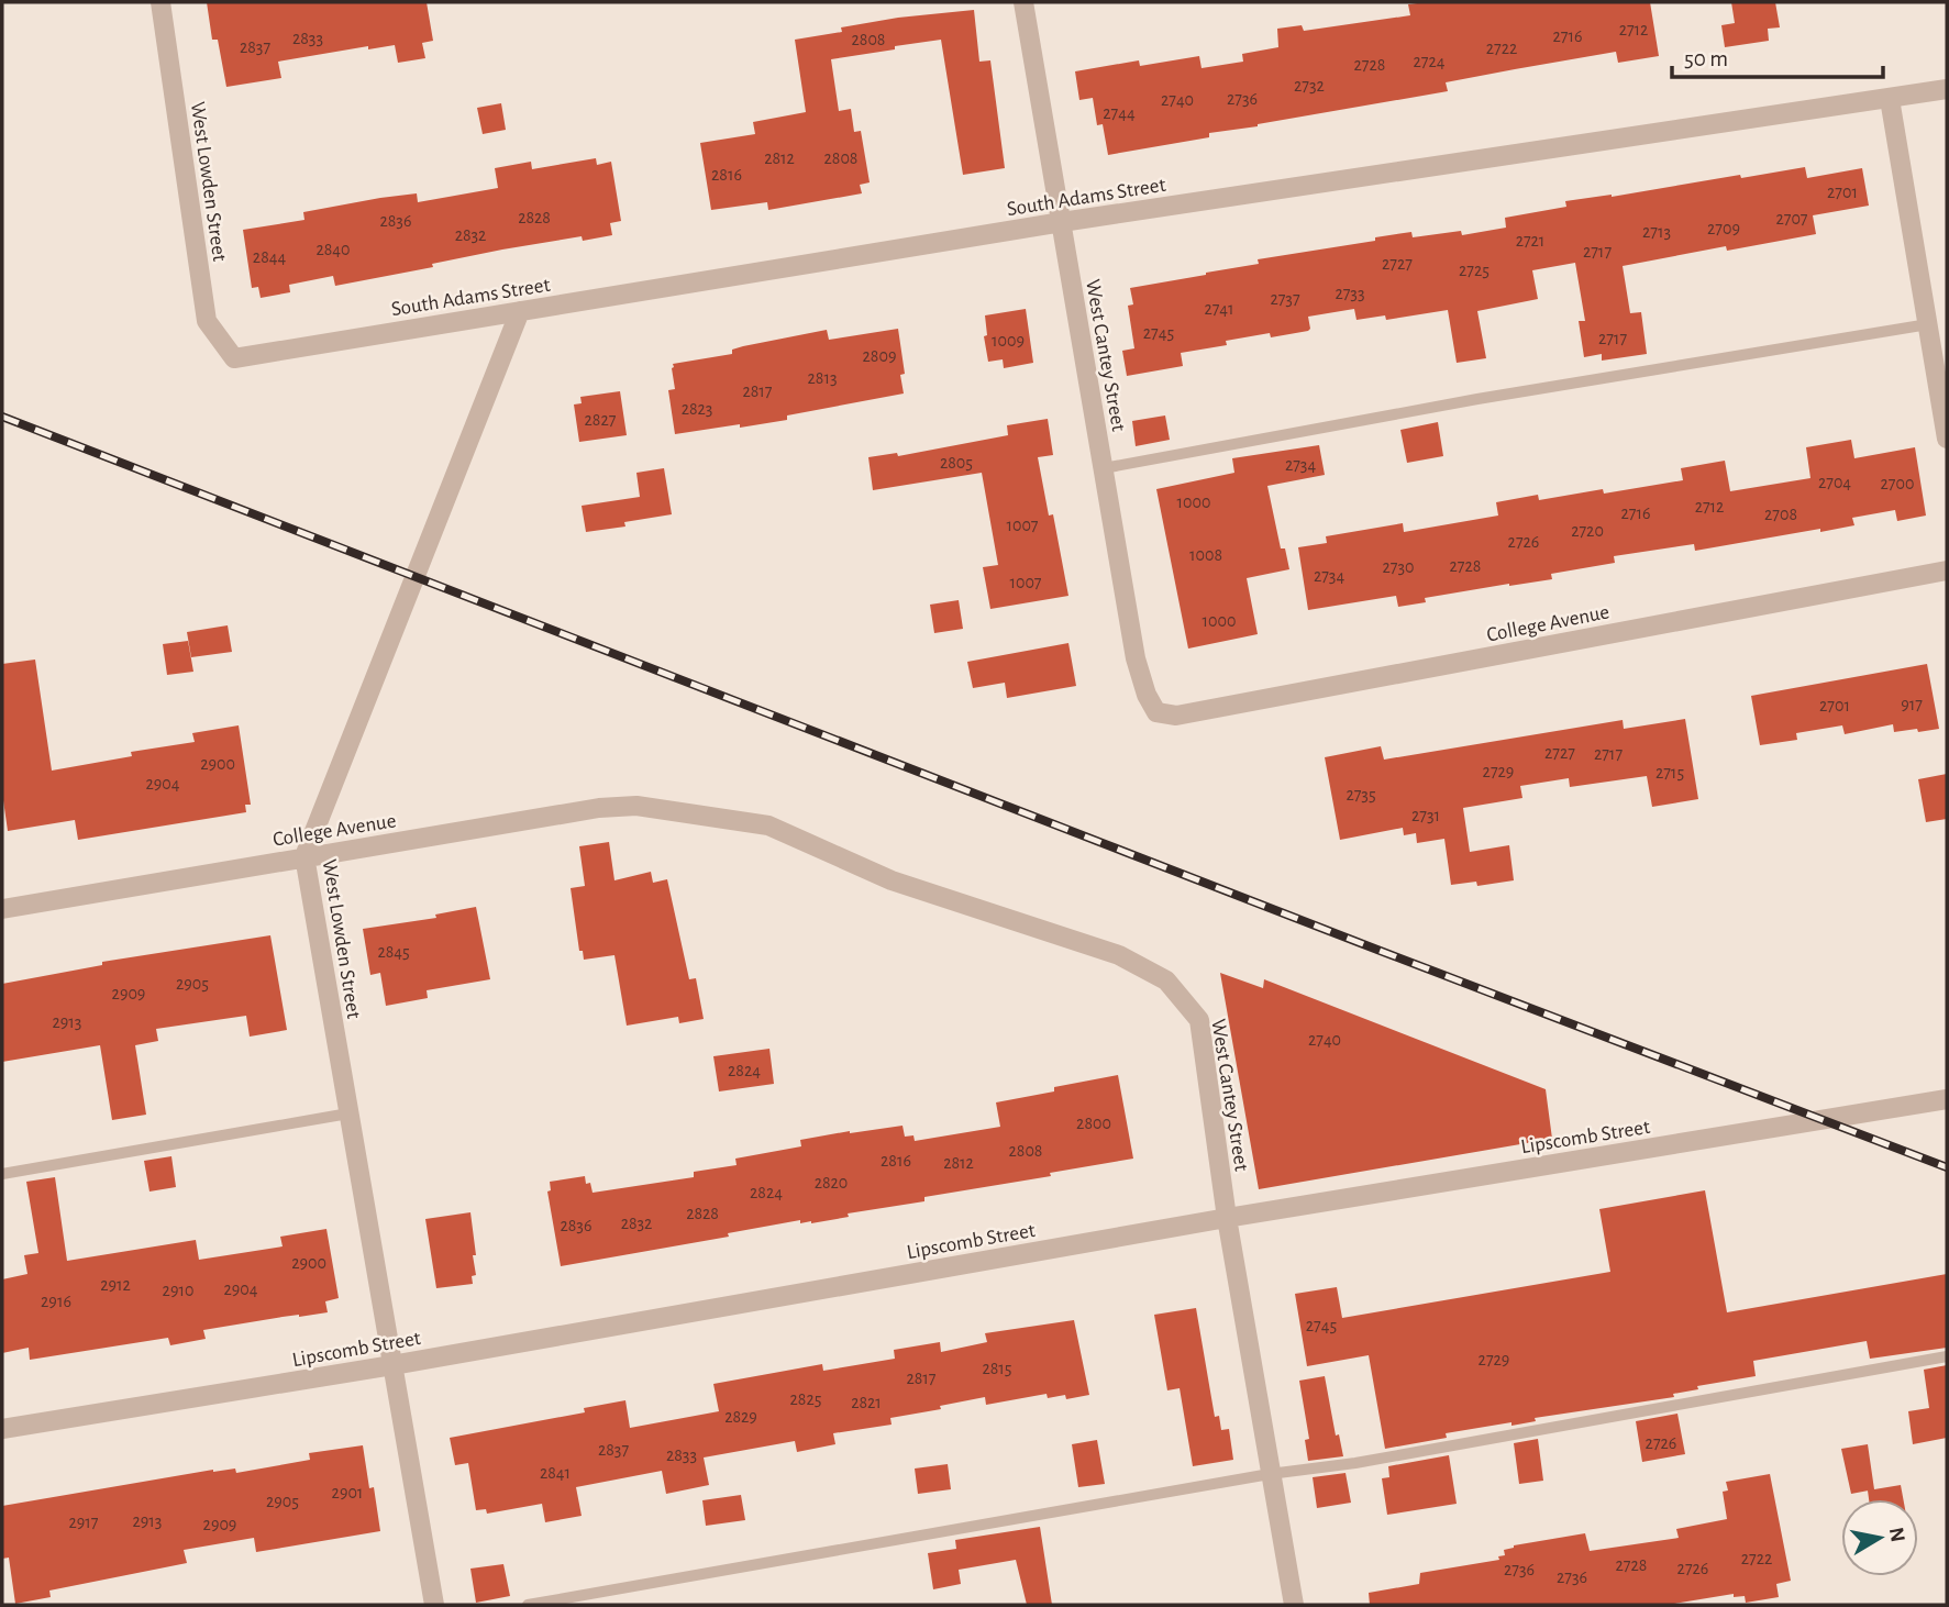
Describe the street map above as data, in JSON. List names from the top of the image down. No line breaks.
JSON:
{"streets":{"street":["West Lowden Street","South Adams Street","West Cantey Street","College Avenue","Lipscomb Street"]},"crossings":[["West Lowden Street","South Adams Street"],["West Lowden Street","College Avenue"],["West Lowden Street","Lipscomb Street"],["South Adams Street","West Cantey Street"],["West Cantey Street","College Avenue"],["West Cantey Street","Lipscomb Street"]],"house_numbers":["2712","2716","2833","2808","2837","2722","2724","2728","2732","2736","2740","2744","2812","2808","2816","2701","2828","2707","2836","2709","2713","2832","2721","2840","2717","2844","2727","2725","2733","2737","2741","2745","2717","1009","2809","2813","2817","2823","2827","2805","2734","2704","2700","1000","2712","2716","2708","1007","2720","2726","1008","2728","2730","2734","1007","1000","917","2701","2727","2717","2900","2729","2715","2904","2735","2731","2845","2905","2909","2913","2740","2824","2800","2808","2816","2812","2820","2824","2828","2832","2836","2900","2912","2904","2910","2916","2745","2729","2815","2817","2825","2821","2829","2726","2837","2833","2841","2901","2905","2913","2917","2909","2722","2728","2726","2736","2736"],"scale_bar":"50 m","north":"right"}
